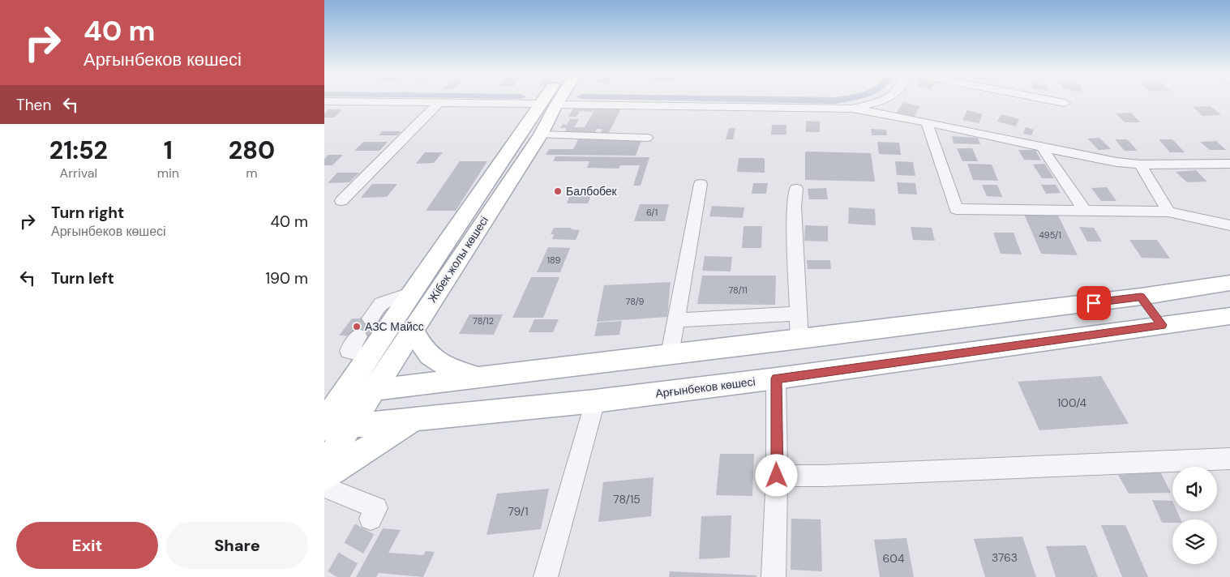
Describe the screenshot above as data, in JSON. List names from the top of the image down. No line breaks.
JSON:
{"streets":{"main road":["Жібек жолы көшесі","Арғынбеков көшесі"]},"crossings":[["Жібек жолы көшесі","Арғынбеков көшесі"]],"places":["Балбобек","АЗС Майсс"],"house_numbers":["6/1","495/1","189","78/11","78/9","78/12","100/4","78/15","79/1","3763","604"],"page":{"turn":["40 m","Арғынбеков көшесі"],"then":"Then","eta":["21:52","Arrival","1","min","280","m"],"list":[{"name":"Turn right","note":"Арғынбеков көшесі","value":"40 m"},{"name":"Turn left","value":"190 m"}],"buttons":["Exit","Share"]}}
